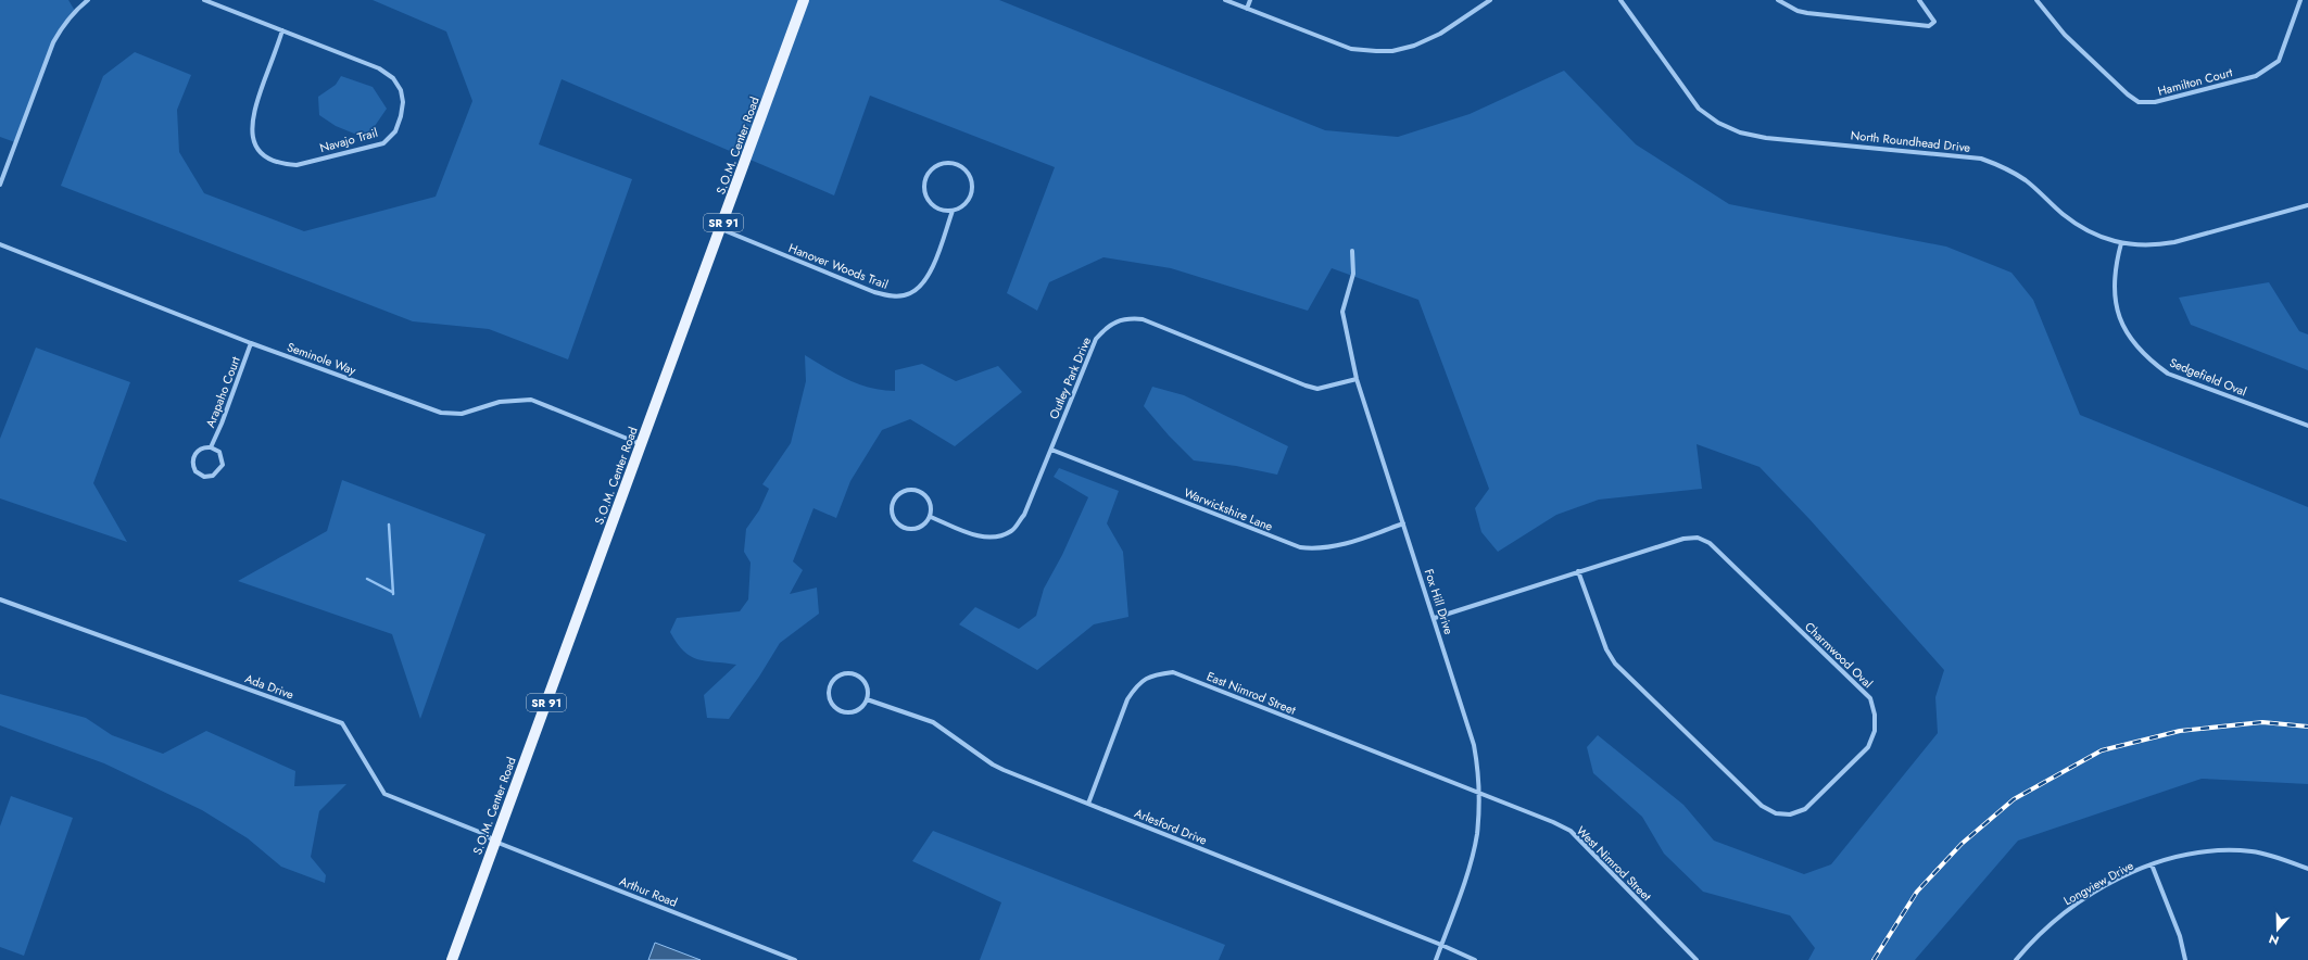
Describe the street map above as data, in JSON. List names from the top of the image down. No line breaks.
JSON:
{"streets":{"main road":["S.O.M. Center Road","SR 91"],"street":["Hamilton Court","Navajo Trail","North Roundhead Drive","Hanover Woods Trail","Seminole Way","Sedgefield Oval","Outley Park Drive","Arapaho Court","Warwickshire Lane","Fox Hill Drive","Charmwood Oval","Ada Drive","East Nimrod Street","Arlesford Drive","West Nimrod Street","Longview Drive","Arthur Road"]},"crossings":[["North Roundhead Drive","Sedgefield Oval"],["S.O.M. Center Road","Hanover Woods Trail"],["S.O.M. Center Road","Seminole Way"],["S.O.M. Center Road","Ada Drive"],["S.O.M. Center Road","Arthur Road"],["Seminole Way","Arapaho Court"],["Outley Park Drive","Warwickshire Lane"],["Outley Park Drive","Fox Hill Drive"],["Warwickshire Lane","Fox Hill Drive"],["Fox Hill Drive","Charmwood Oval"],["Fox Hill Drive","East Nimrod Street"],["Fox Hill Drive","Arlesford Drive"],["Fox Hill Drive","West Nimrod Street"],["Ada Drive","Arthur Road"],["East Nimrod Street","Arlesford Drive"],["East Nimrod Street","West Nimrod Street"]],"north":"bottom"}
